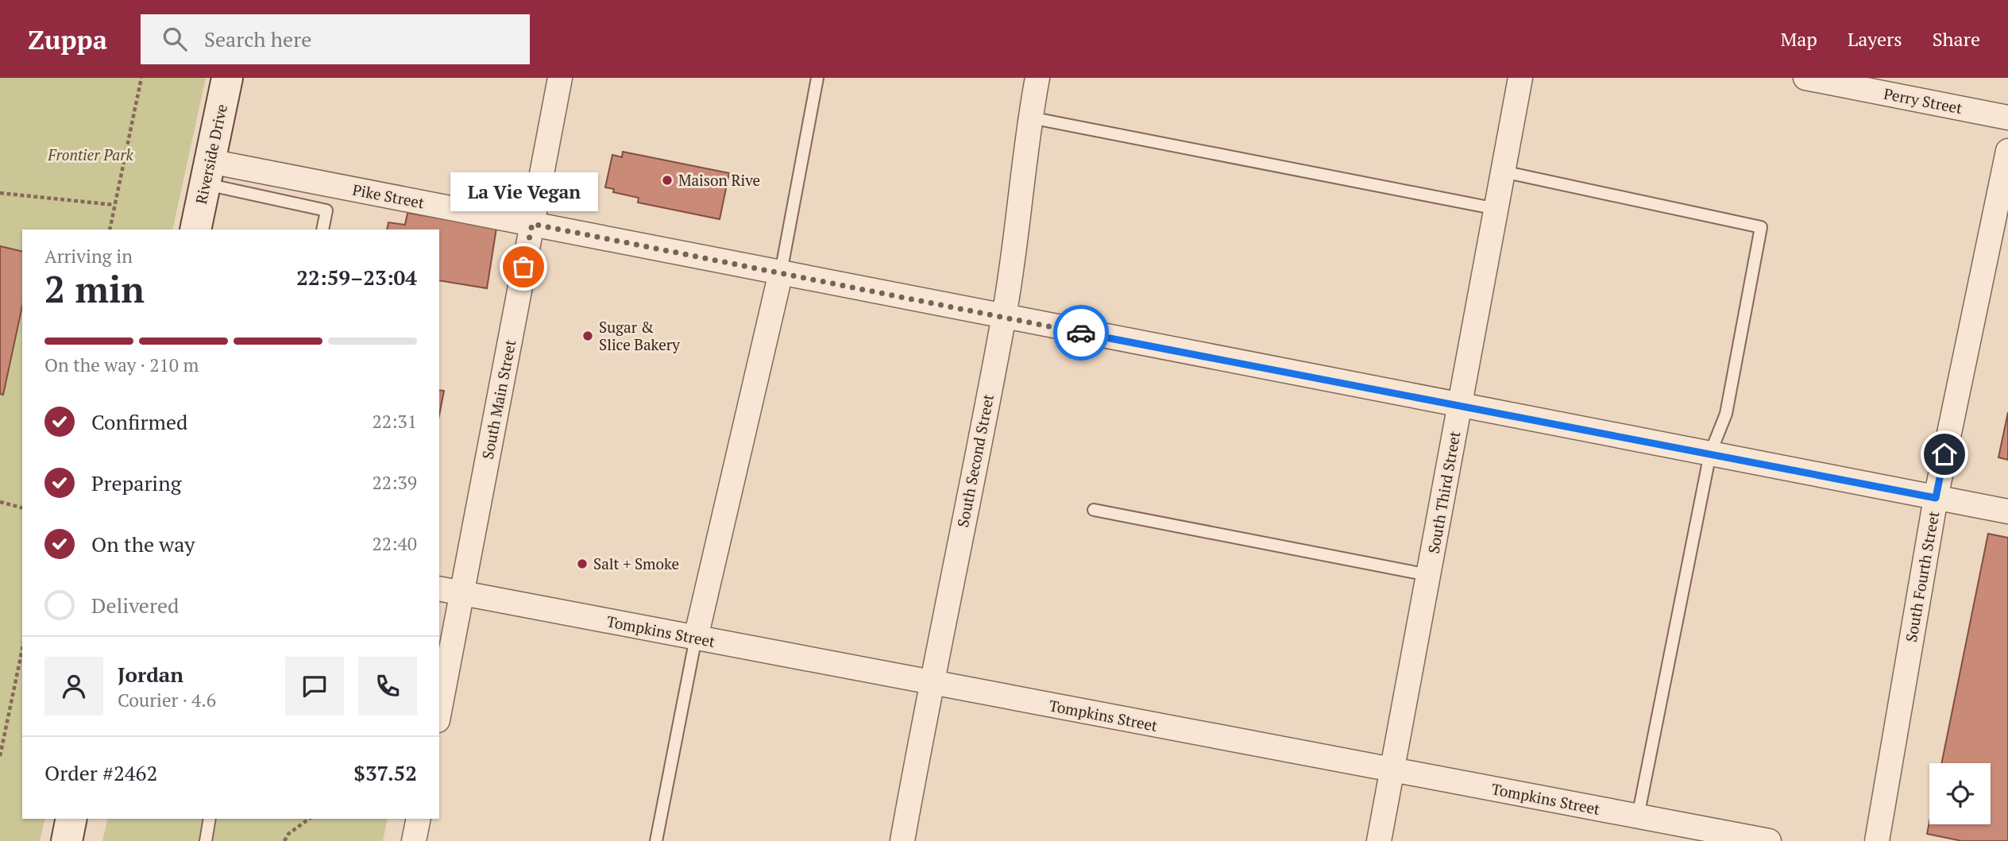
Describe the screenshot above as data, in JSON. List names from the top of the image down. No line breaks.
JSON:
{"streets":{"street":["Perry Street","Riverside Drive","Pike Street","South Main Street","South Second Street","South Third Street","South Fourth Street","Tompkins Street"]},"crossings":[["Riverside Drive","Pike Street"],["Pike Street","South Main Street"],["Pike Street","South Second Street"],["Pike Street","South Third Street"],["Pike Street","South Fourth Street"],["South Main Street","Tompkins Street"],["South Second Street","Tompkins Street"],["South Third Street","Tompkins Street"]],"parks":["Frontier Park"],"places":["Maison Rive","La Vie Vegan","Sugar & Slice Bakery","Salt + Smoke"],"page":{"header":"Zuppa","search":"Search here","nav":["Map","Layers","Share"],"bubble":"La Vie Vegan","heading":["2 min","Arriving in","22:59–23:04"],"panel":["Jordan","Courier · 4.6","Order #2462","$37.52"],"bar":"On the way · 210 m","list":[["Confirmed","22:31"],["Preparing","22:39"],["On the way","22:40"],"Delivered"]}}
